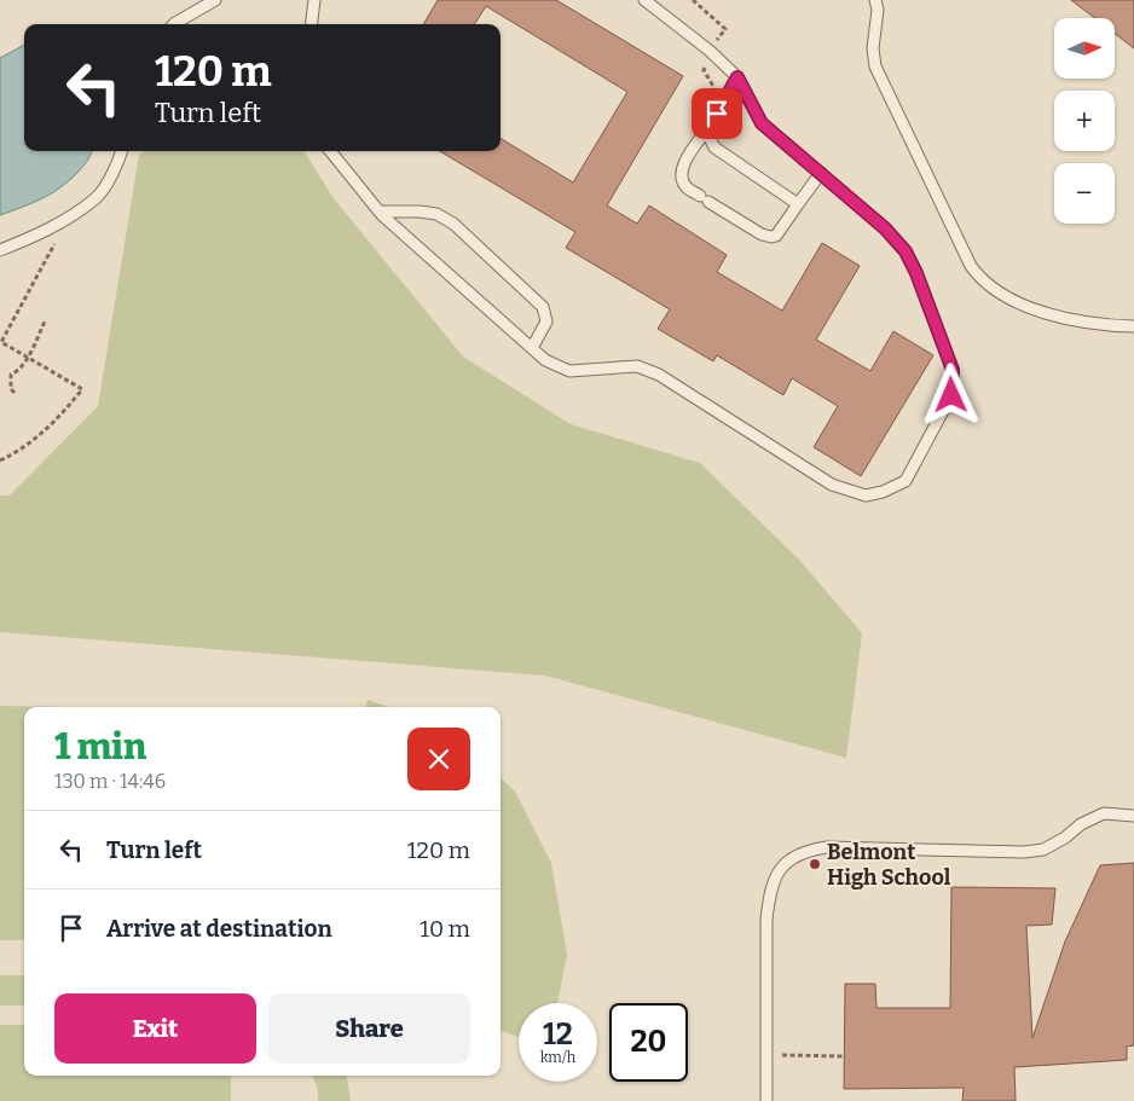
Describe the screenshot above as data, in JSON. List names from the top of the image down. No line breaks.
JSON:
{"places":["Belmont High School"],"north":"right","page":{"map_buttons":["+","−"],"turn":["120 m","Turn left"],"heading":["1 min","130 m · 14:46"],"list":[{"name":"Turn left","value":"120 m"},{"name":"Arrive at destination","value":"10 m"}],"buttons":["Exit","Share"],"speed":"12 km/h","limit":"20"}}
